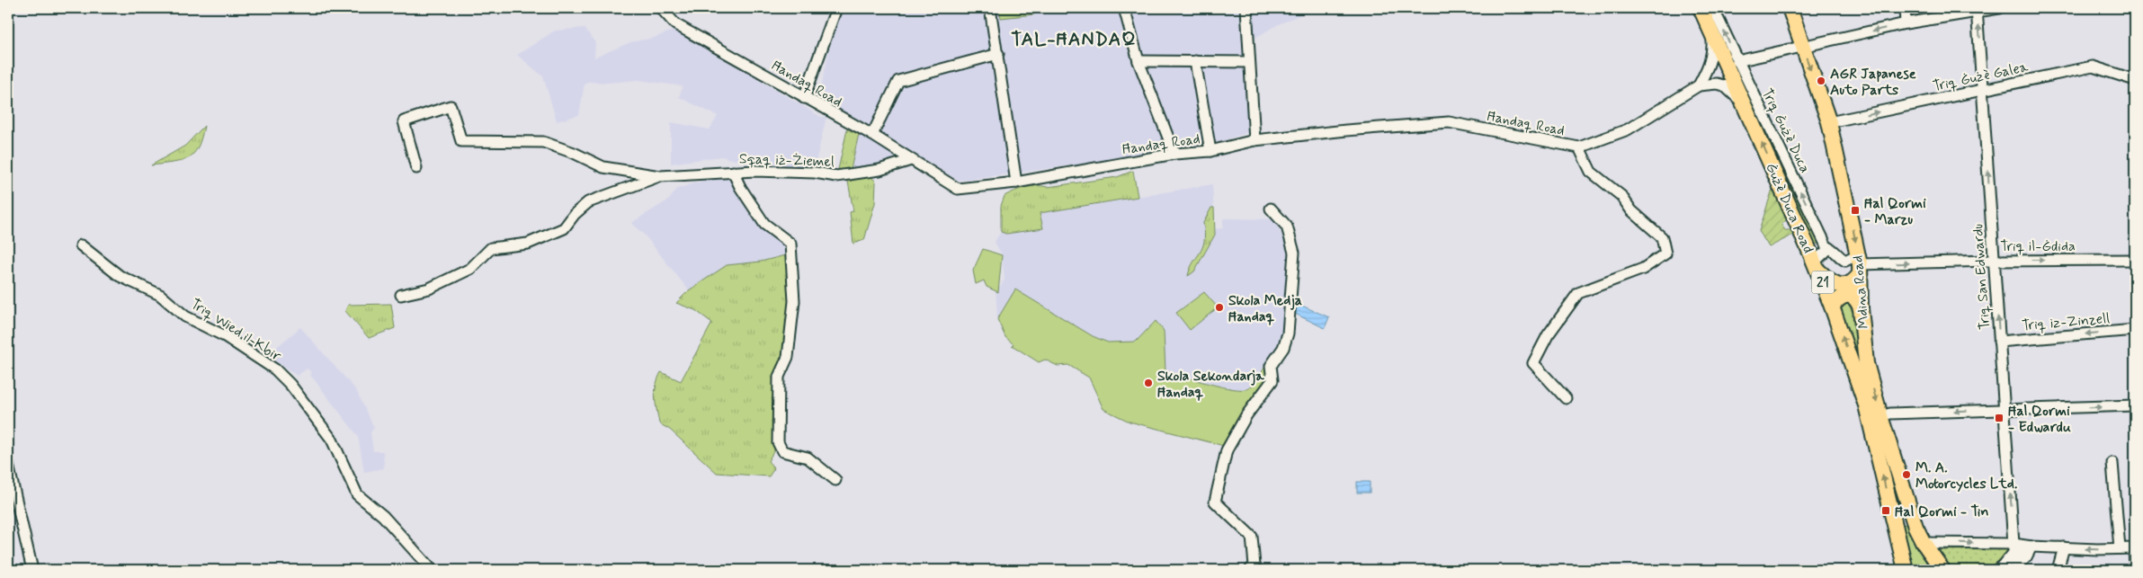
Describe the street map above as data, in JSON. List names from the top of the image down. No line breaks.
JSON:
{"streets":{"highway":["Ġużè Duca Road","21","Mdina Road"],"street":["Triq Ġużè Galea","Ħandaq Road","Triq Ġużè Duca","Sqaq iż-Żiemel","Triq il-Ġdida","Triq San Edwardu","Triq iz-Zinzell","Triq Wied il-Kbir"]},"crossings":[["Triq Ġużè Galea","Triq San Edwardu"],["Triq Ġużè Galea","Mdina Road"],["Ħandaq Road","Sqaq iż-Żiemel"],["Ħandaq Road","Ġużè Duca Road"],["Triq Ġużè Duca","Triq il-Ġdida"],["Triq il-Ġdida","Triq San Edwardu"],["Triq il-Ġdida","Mdina Road"],["Triq San Edwardu","Triq iz-Zinzell"]],"one_way":["Triq Ġużè Duca","Ġużè Duca Road","Triq il-Ġdida","Triq San Edwardu","Mdina Road"],"districts":["TAL-ĦANDAQ"],"places":{"other":["AGR Japanese Auto Parts","Skola Medja Ħandaq","Skola Sekondarja Ħandaq","M. A. Motorcycles Ltd."],"transit":["Ħal Qormi - Marzu","Ħal Qormi - Edwardu","Ħal Qormi - Tin"]}}
